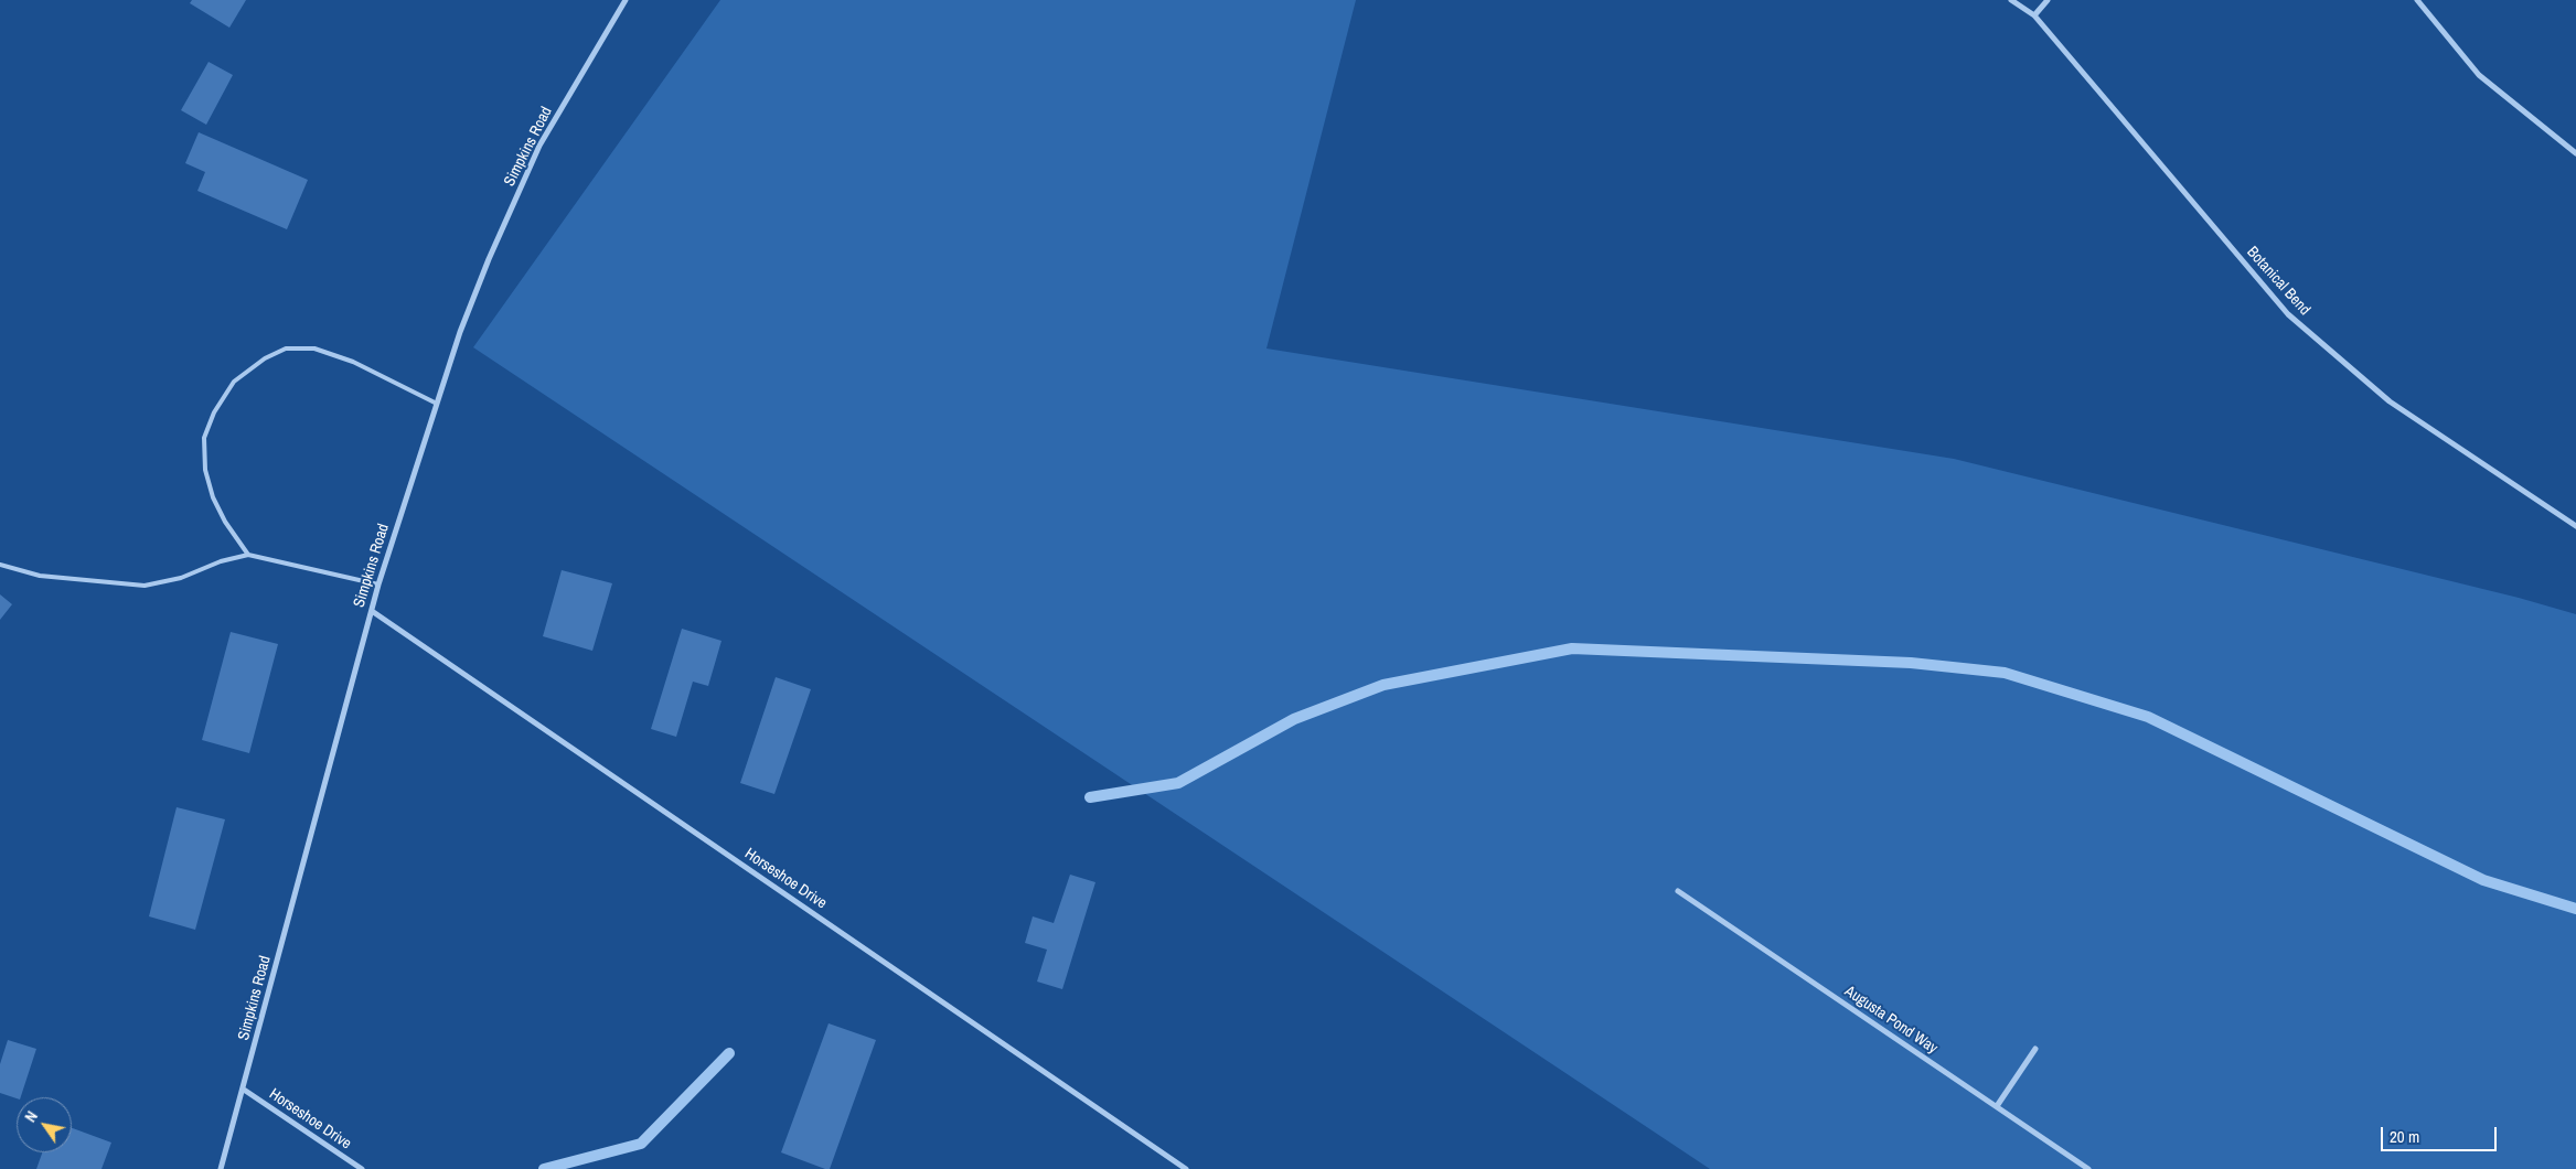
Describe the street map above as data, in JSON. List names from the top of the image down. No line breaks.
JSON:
{"streets":{"street":["Simpkins Road","Botanical Bend","Horseshoe Drive","Augusta Pond Way"]},"crossings":[["Simpkins Road","Horseshoe Drive"]],"scale_bar":"20 m","north":"top left"}
